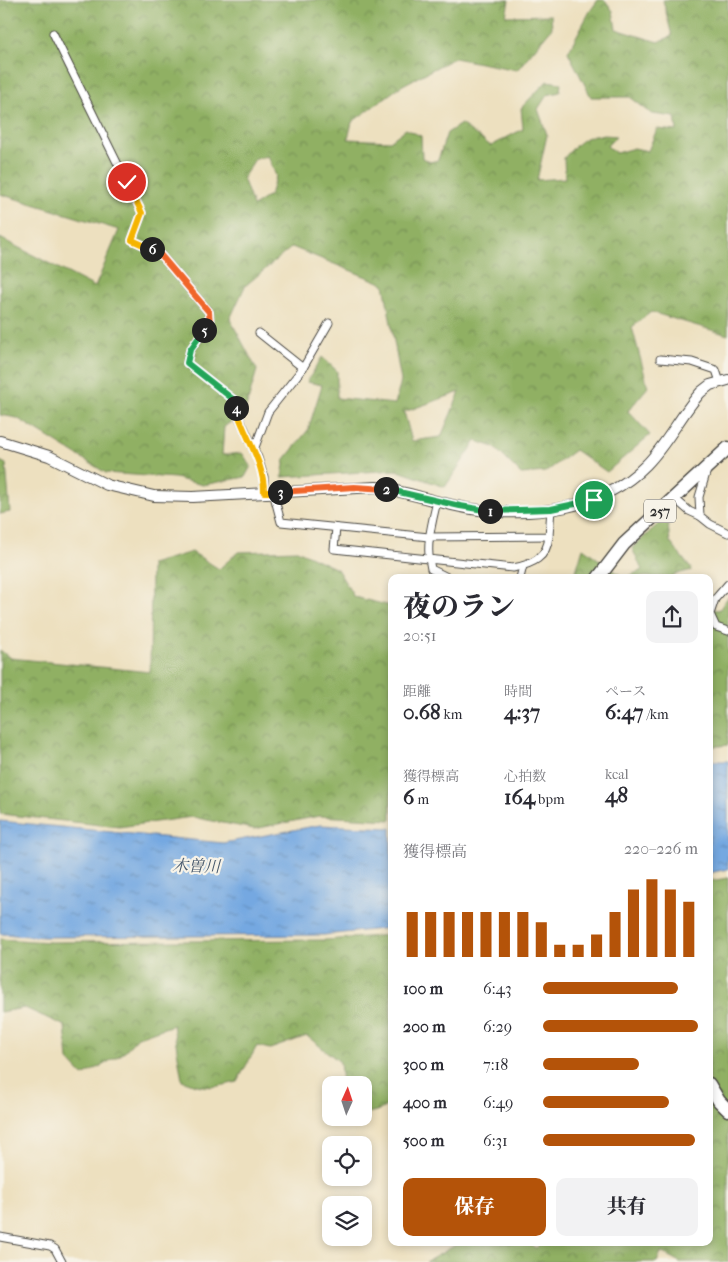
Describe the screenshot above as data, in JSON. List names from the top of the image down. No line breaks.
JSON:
{"streets":{"highway":["257"]},"water":["木曽川"],"north":"top","page":{"pins":["6","5","4","2","3","1"],"heading":["夜のラン","20:51"],"stats":[["距離","0.68 km"],["時間","4:37"],["ペース","6:47 /km"],["獲得標高","6 m"],["心拍数","164 bpm"],["kcal","48"]],"chart":["獲得標高","220–226 m"],"list":[{"name":"100 m","note":"6:43"},{"name":"200 m","note":"6:29"},{"name":"300 m","note":"7:18"},{"name":"400 m","note":"6:49"},{"name":"500 m","note":"6:31"}],"buttons":["保存","共有"]}}
